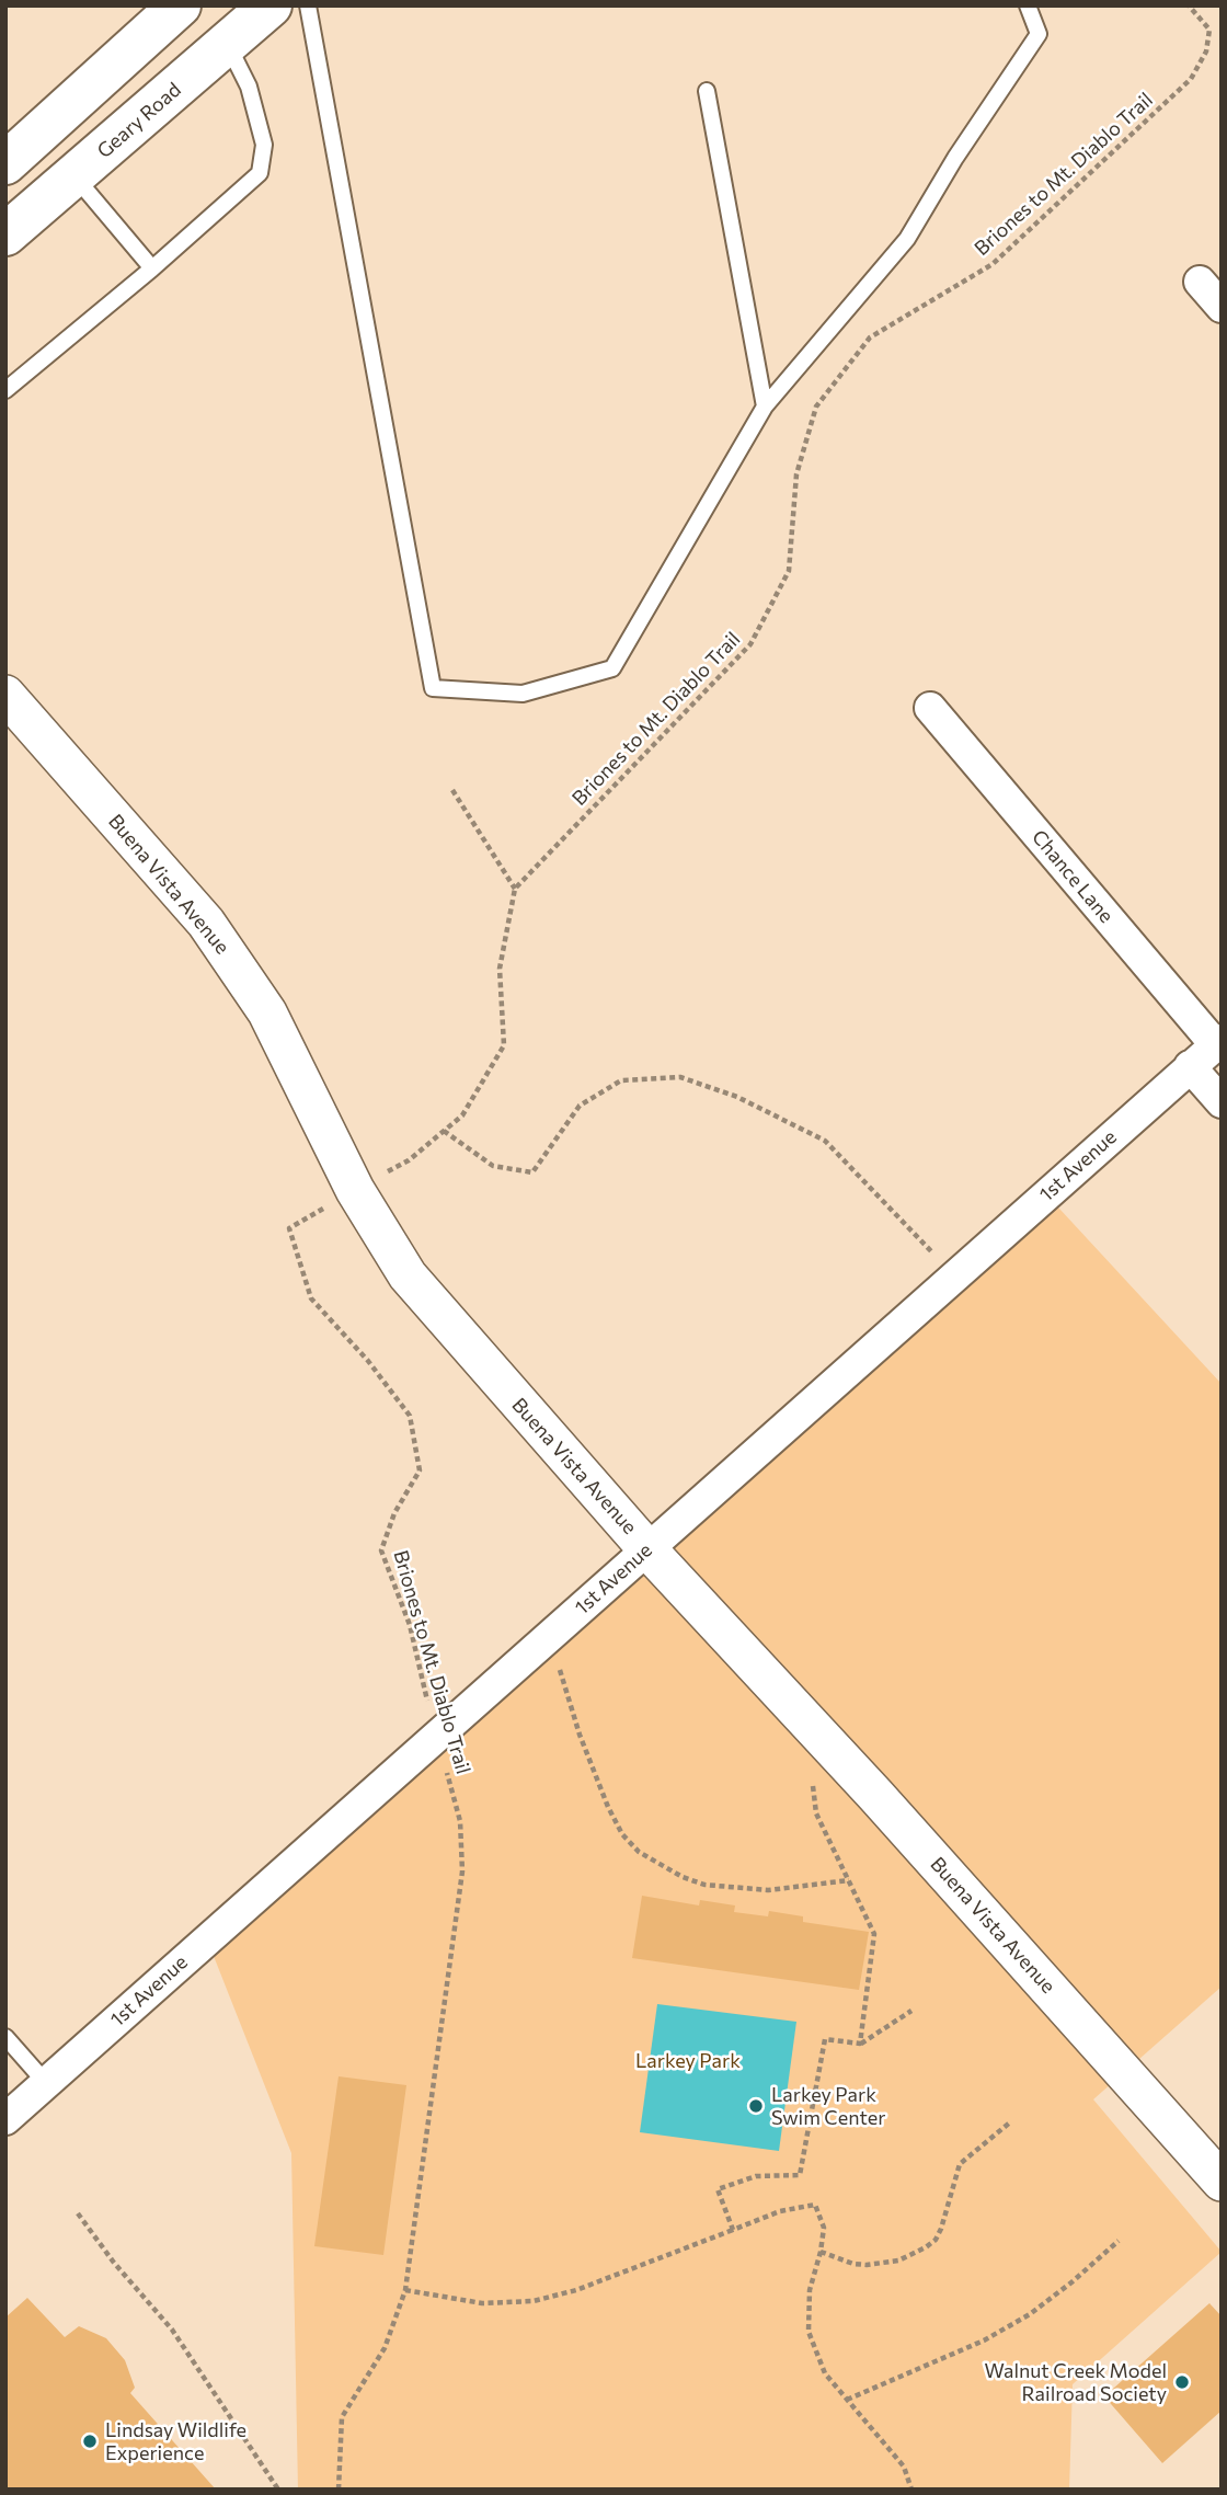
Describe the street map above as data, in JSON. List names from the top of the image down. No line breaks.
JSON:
{"streets":{"main road":["Geary Road"],"street":["Chance Lane","Buena Vista Avenue","1st Avenue"],"path":["Briones to Mt. Diablo Trail"]},"crossings":[["Briones to Mt. Diablo Trail","Buena Vista Avenue"],["Briones to Mt. Diablo Trail","1st Avenue"],["Chance Lane","1st Avenue"],["Buena Vista Avenue","1st Avenue"]],"parks":["Larkey Park"],"places":["Larkey Park Swim Center","Walnut Creek Model Railroad Society","Lindsay Wildlife Experience"]}
